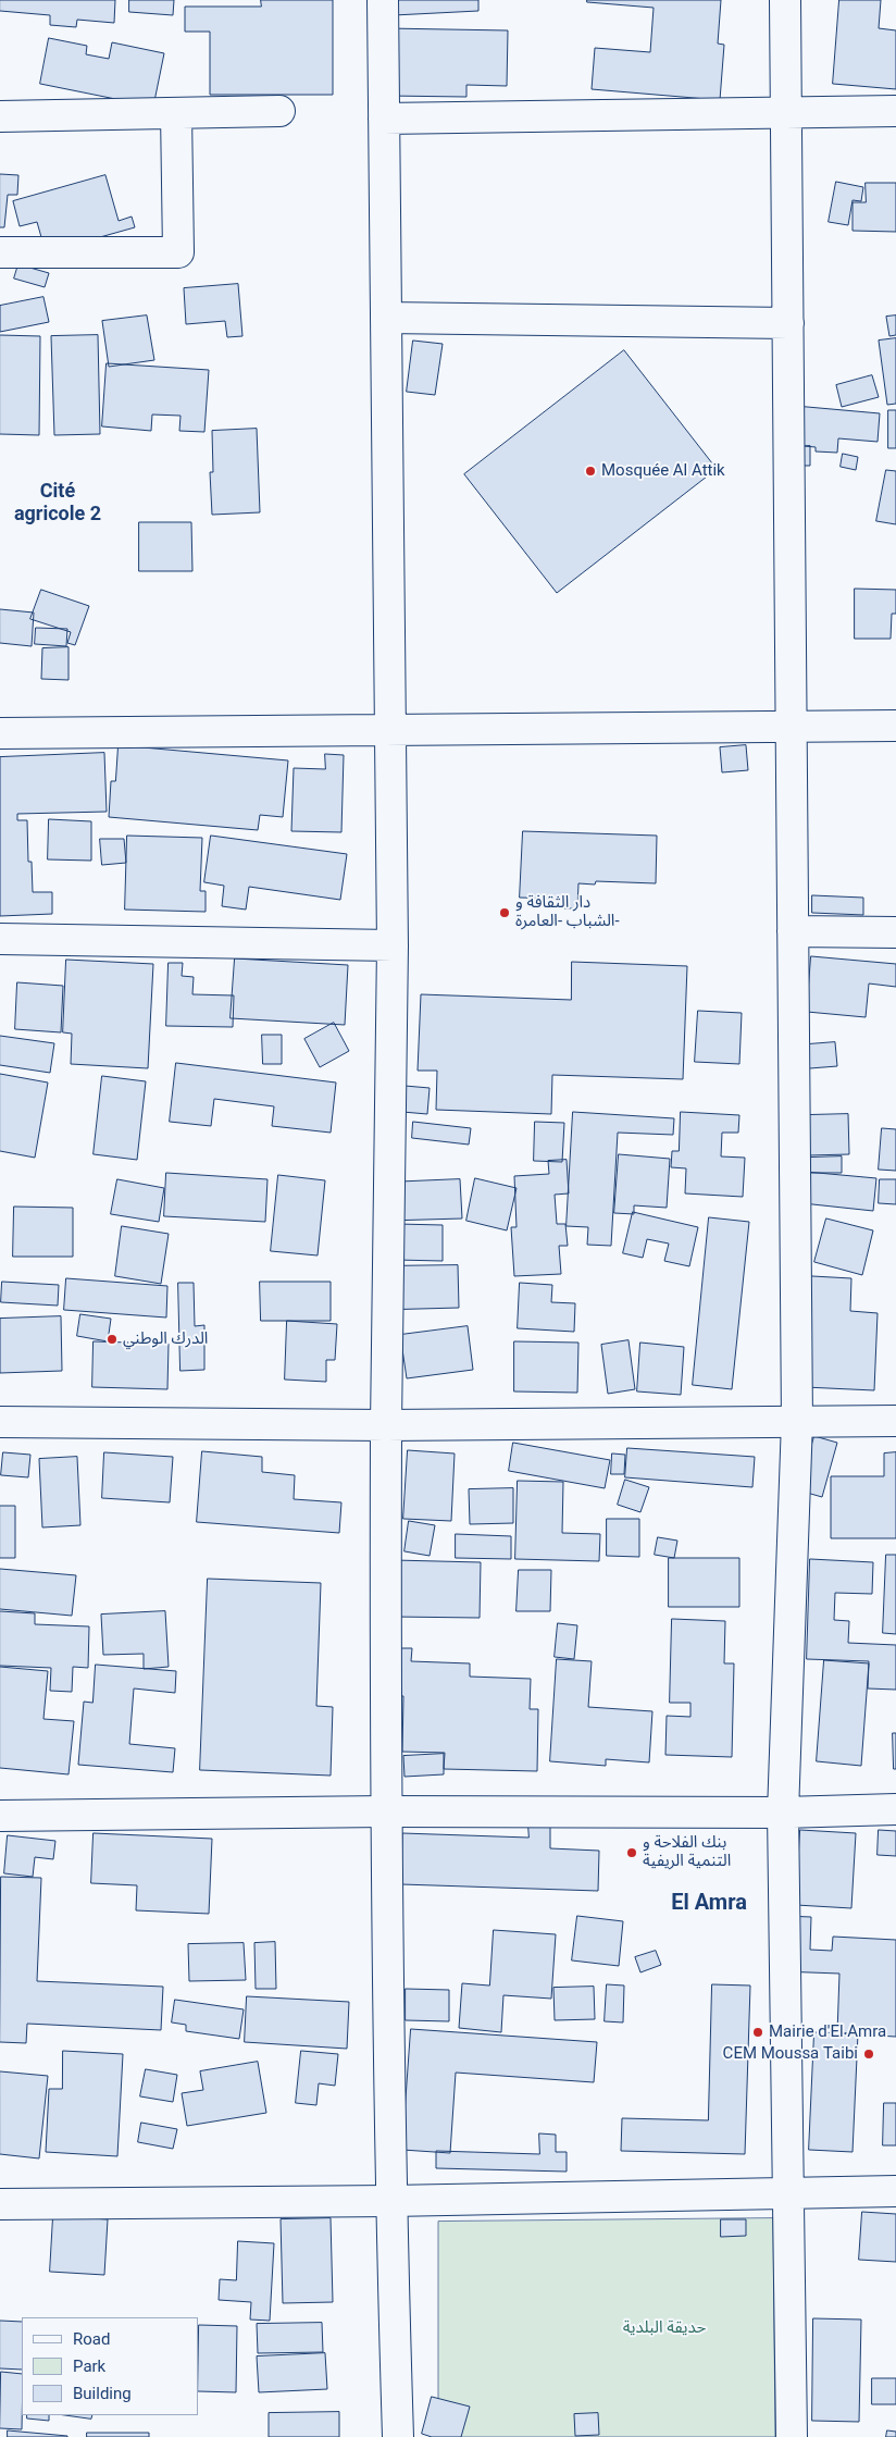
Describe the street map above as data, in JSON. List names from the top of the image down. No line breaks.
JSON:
{"districts":["Cité agricole 2","El Amra"],"parks":["حديقة البلدية"],"places":["Mosquée Al Attik","دار الثقافة و الشباب -العامرة-","الدرك الوطني","بنك الفلاحة و التنمية الريفية","Mairie d'El Amra","CEM Moussa Taibi"],"legend":["Road","Park","Building"]}
